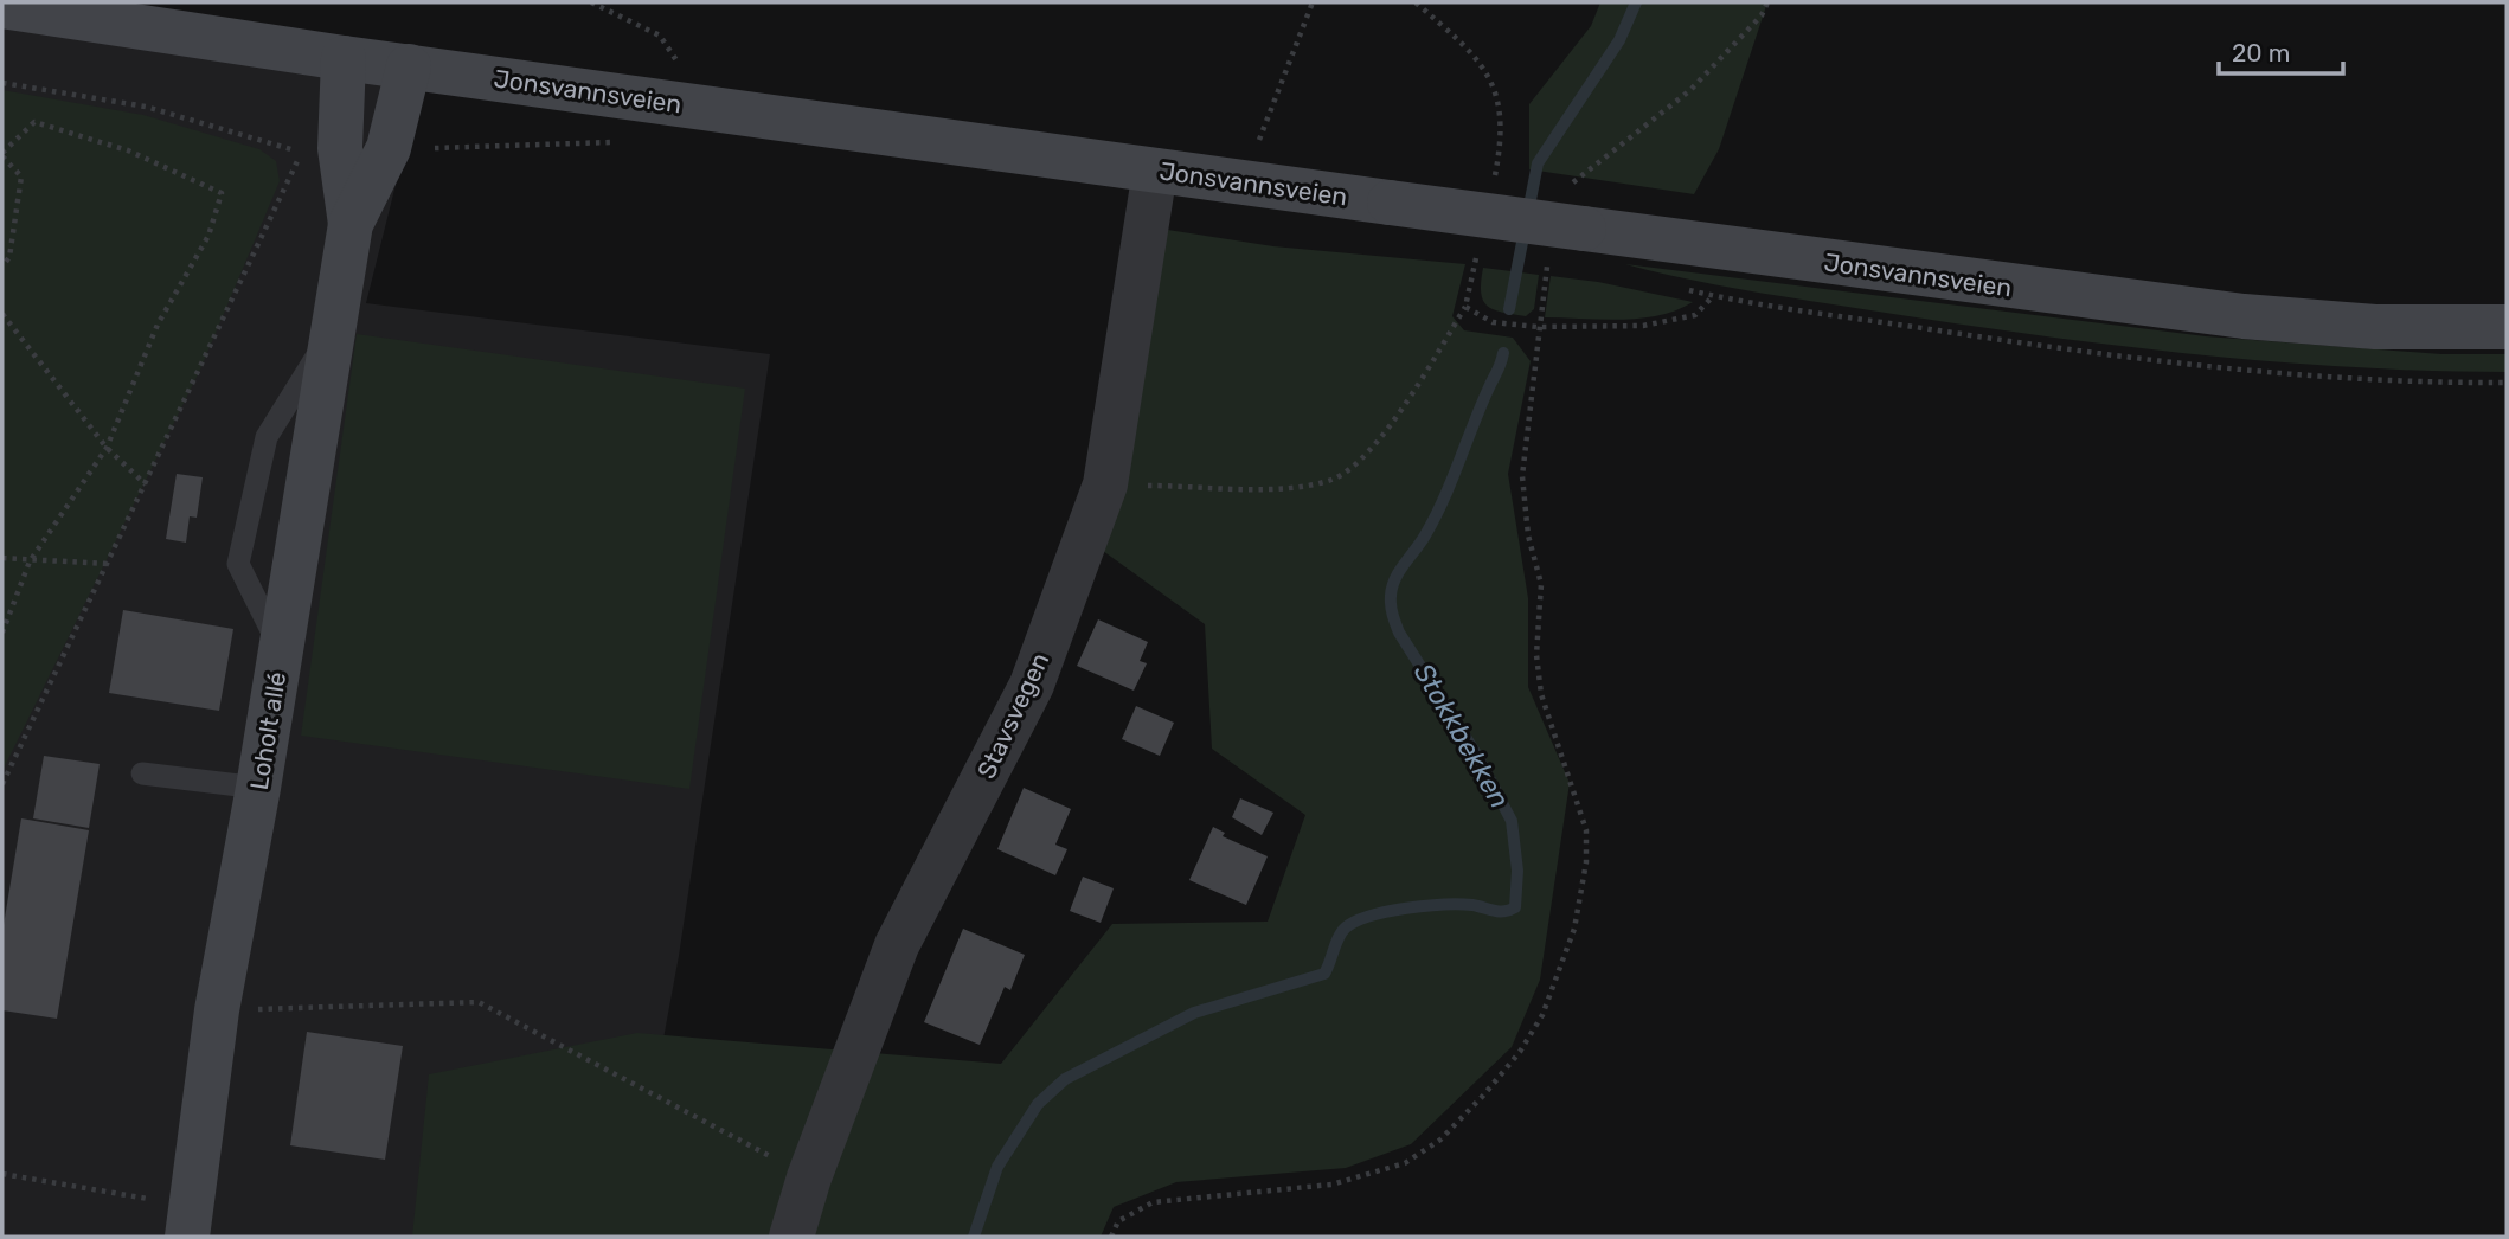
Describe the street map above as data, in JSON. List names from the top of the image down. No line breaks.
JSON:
{"streets":{"main road":["Jonsvannsveien","Loholt allé"],"street":["Stavsvegen"]},"crossings":[["Jonsvannsveien","Stavsvegen"],["Jonsvannsveien","Loholt allé"]],"water":["Stokkbekken"],"scale_bar":"20 m"}
